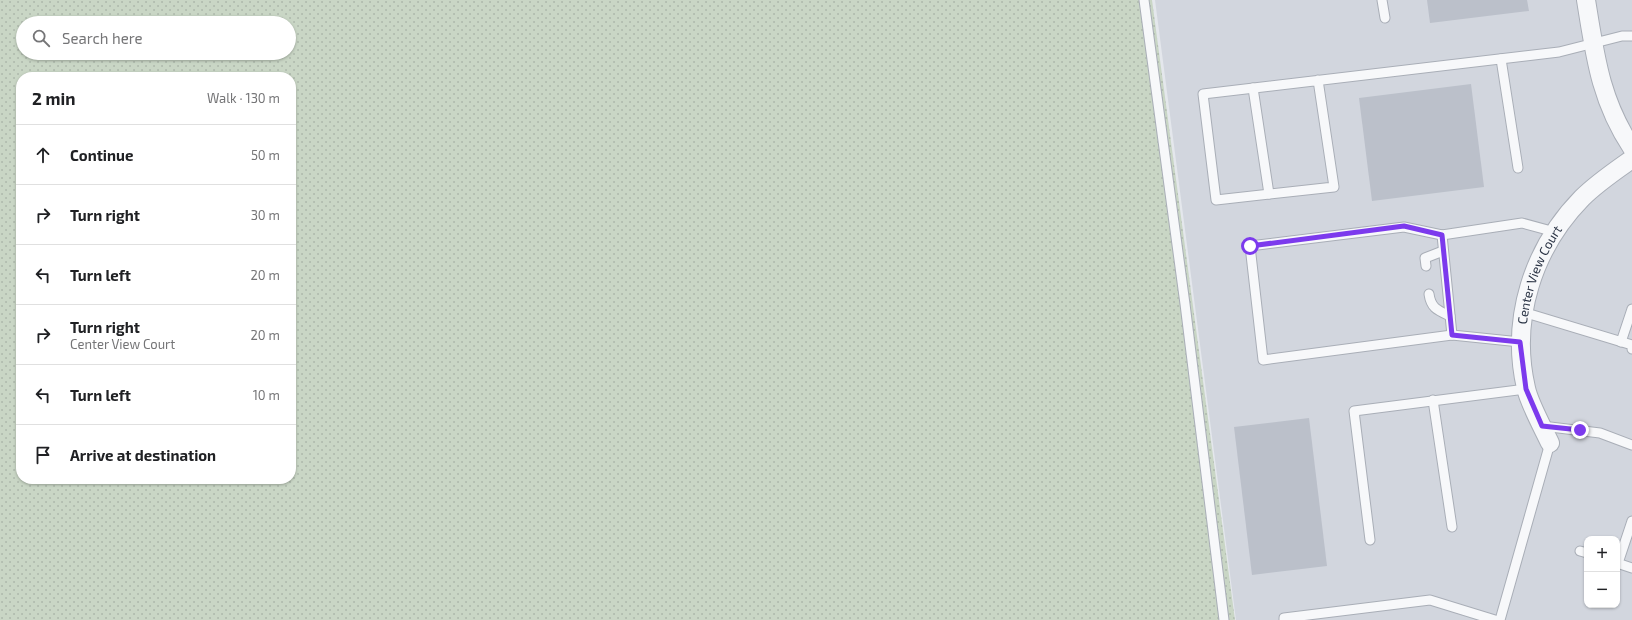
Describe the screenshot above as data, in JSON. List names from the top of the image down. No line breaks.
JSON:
{"streets":{"street":["Center View Court"]},"page":{"search":"Search here","heading":["2 min","Walk · 130 m"],"list":[["Continue","50 m"],["Turn right","30 m"],["Turn left","20 m"],["Turn right","Center View Court","20 m"],["Turn left","10 m"],"Arrive at destination"],"map_buttons":["+","−"]}}
